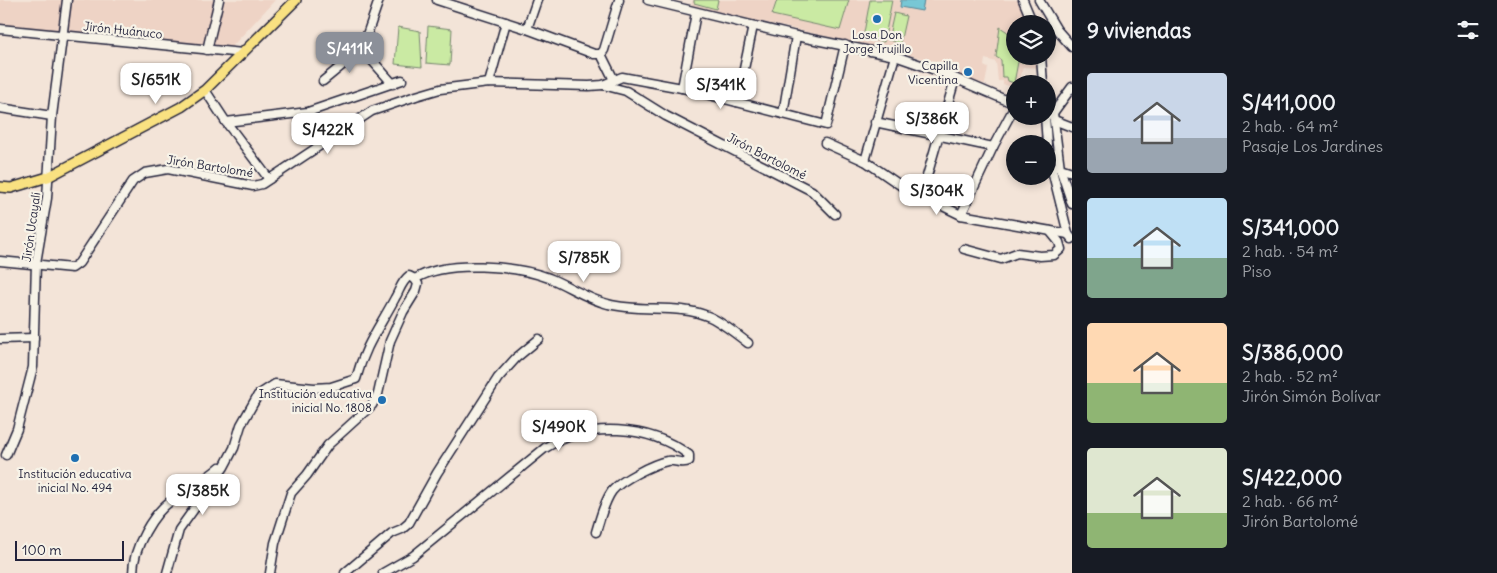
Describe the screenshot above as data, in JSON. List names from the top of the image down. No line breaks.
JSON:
{"streets":{"street":["Jirón Huánuco","Jirón Bartolomé","Jirón Ucayali"]},"crossings":[["Jirón Huánuco","Jirón Ucayali"],["Jirón Bartolomé","Jirón Ucayali"]],"places":["Losa Don Jorge Trujillo","Capilla Vicentina","Institución educativa inicial No. 1808","Institución educativa inicial No. 494"],"scale_bar":"100 m","page":{"heading":"9 viviendas","map_buttons":["+","−"],"price":["S/411K","S/651K","S/341K","S/386K","S/422K","S/304K","S/785K","S/490K","S/385K"],"list":[{"name":"S/411,000","note":"2 hab. · 64 m² · Pasaje Los Jardines"},{"name":"S/341,000","note":"2 hab. · 54 m² · Piso"},{"name":"S/386,000","note":"2 hab. · 52 m² · Jirón Simón Bolívar"},{"name":"S/422,000","note":"2 hab. · 66 m² · Jirón Bartolomé"}],"scale":"100 m"}}
